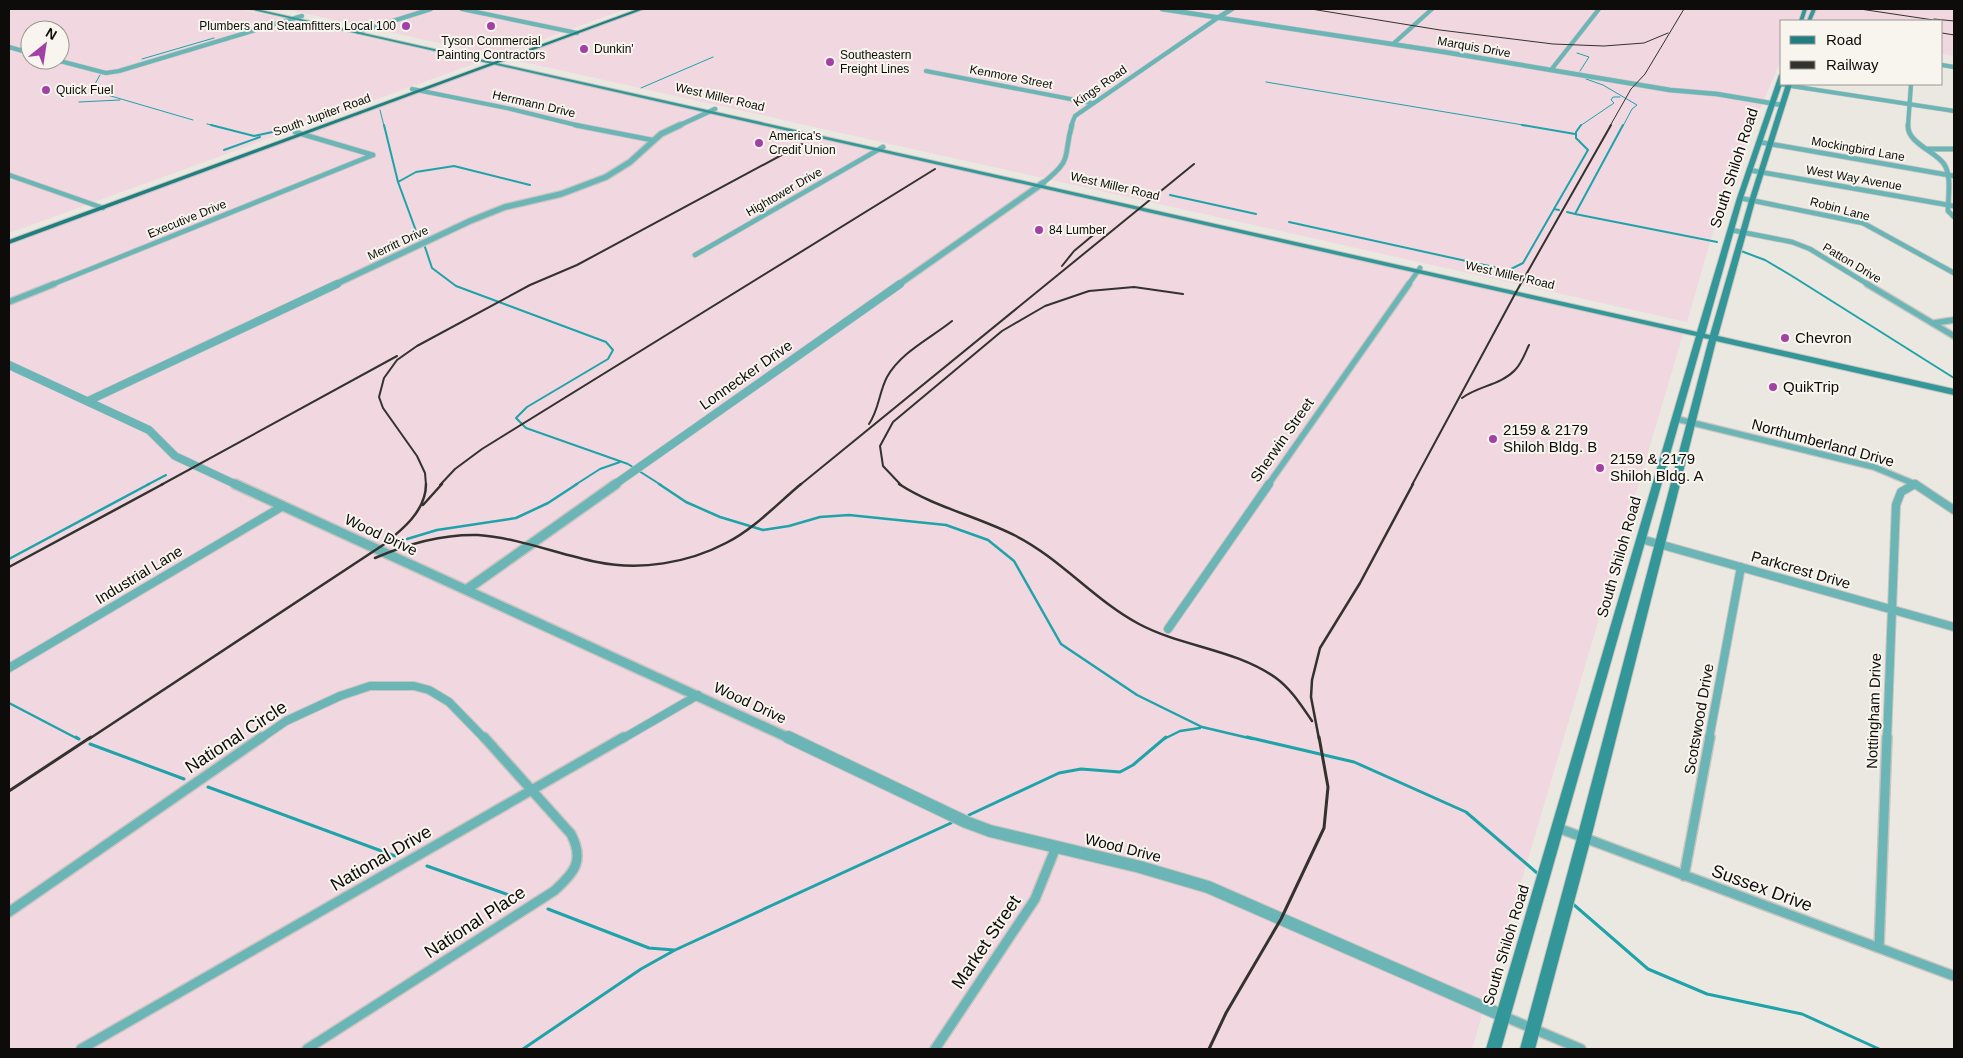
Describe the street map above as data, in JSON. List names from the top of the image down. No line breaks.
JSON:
{"streets":{"main road":["West Miller Road","South Jupiter Road","South Shiloh Road"],"street":["Marquis Drive","Kenmore Street","Kings Road","Herrmann Drive","Mockingbird Lane","West Way Avenue","Hightower Drive","Robin Lane","Executive Drive","Merritt Drive","Patton Drive","Lonnecker Drive","Sherwin Street","Northumberland Drive","Wood Drive","Parkcrest Drive","Industrial Lane","Nottingham Drive","Scotswood Drive","National Circle","National Drive","Sussex Drive","National Place","Market Street"]},"crossings":[["Marquis Drive","Kings Road"],["Marquis Drive","South Shiloh Road"],["Kenmore Street","Kings Road"],["Kings Road","West Miller Road"],["Kings Road","Lonnecker Drive"],["West Miller Road","South Jupiter Road"],["West Miller Road","South Shiloh Road"],["West Miller Road","Hightower Drive"],["West Miller Road","Merritt Drive"],["West Miller Road","Lonnecker Drive"],["West Miller Road","Sherwin Street"],["Herrmann Drive","South Jupiter Road"],["Herrmann Drive","Merritt Drive"],["South Jupiter Road","Executive Drive"],["Mockingbird Lane","South Shiloh Road"],["South Shiloh Road","West Way Avenue"],["South Shiloh Road","Robin Lane"],["South Shiloh Road","Patton Drive"],["South Shiloh Road","Northumberland Drive"],["South Shiloh Road","Wood Drive"],["South Shiloh Road","Parkcrest Drive"],["South Shiloh Road","Sussex Drive"],["Merritt Drive","Wood Drive"],["Lonnecker Drive","Wood Drive"],["Northumberland Drive","Nottingham Drive"],["Wood Drive","Industrial Lane"],["Wood Drive","National Drive"],["Wood Drive","Market Street"],["Parkcrest Drive","Nottingham Drive"],["Parkcrest Drive","Scotswood Drive"],["Nottingham Drive","Sussex Drive"],["Scotswood Drive","Sussex Drive"],["National Circle","National Drive"],["National Circle","National Place"],["National Drive","National Place"]],"places":["Plumbers and Steamfitters Local 100","Tyson Commercial Painting Contractors","Dunkin'","Southeastern Freight Lines","Quick Fuel","America's Credit Union","84 Lumber","Chevron","QuikTrip","2159 & 2179 Shiloh Bldg. B","2159 & 2179 Shiloh Bldg. A"],"legend":["Road","Railway"],"north":"top right"}
